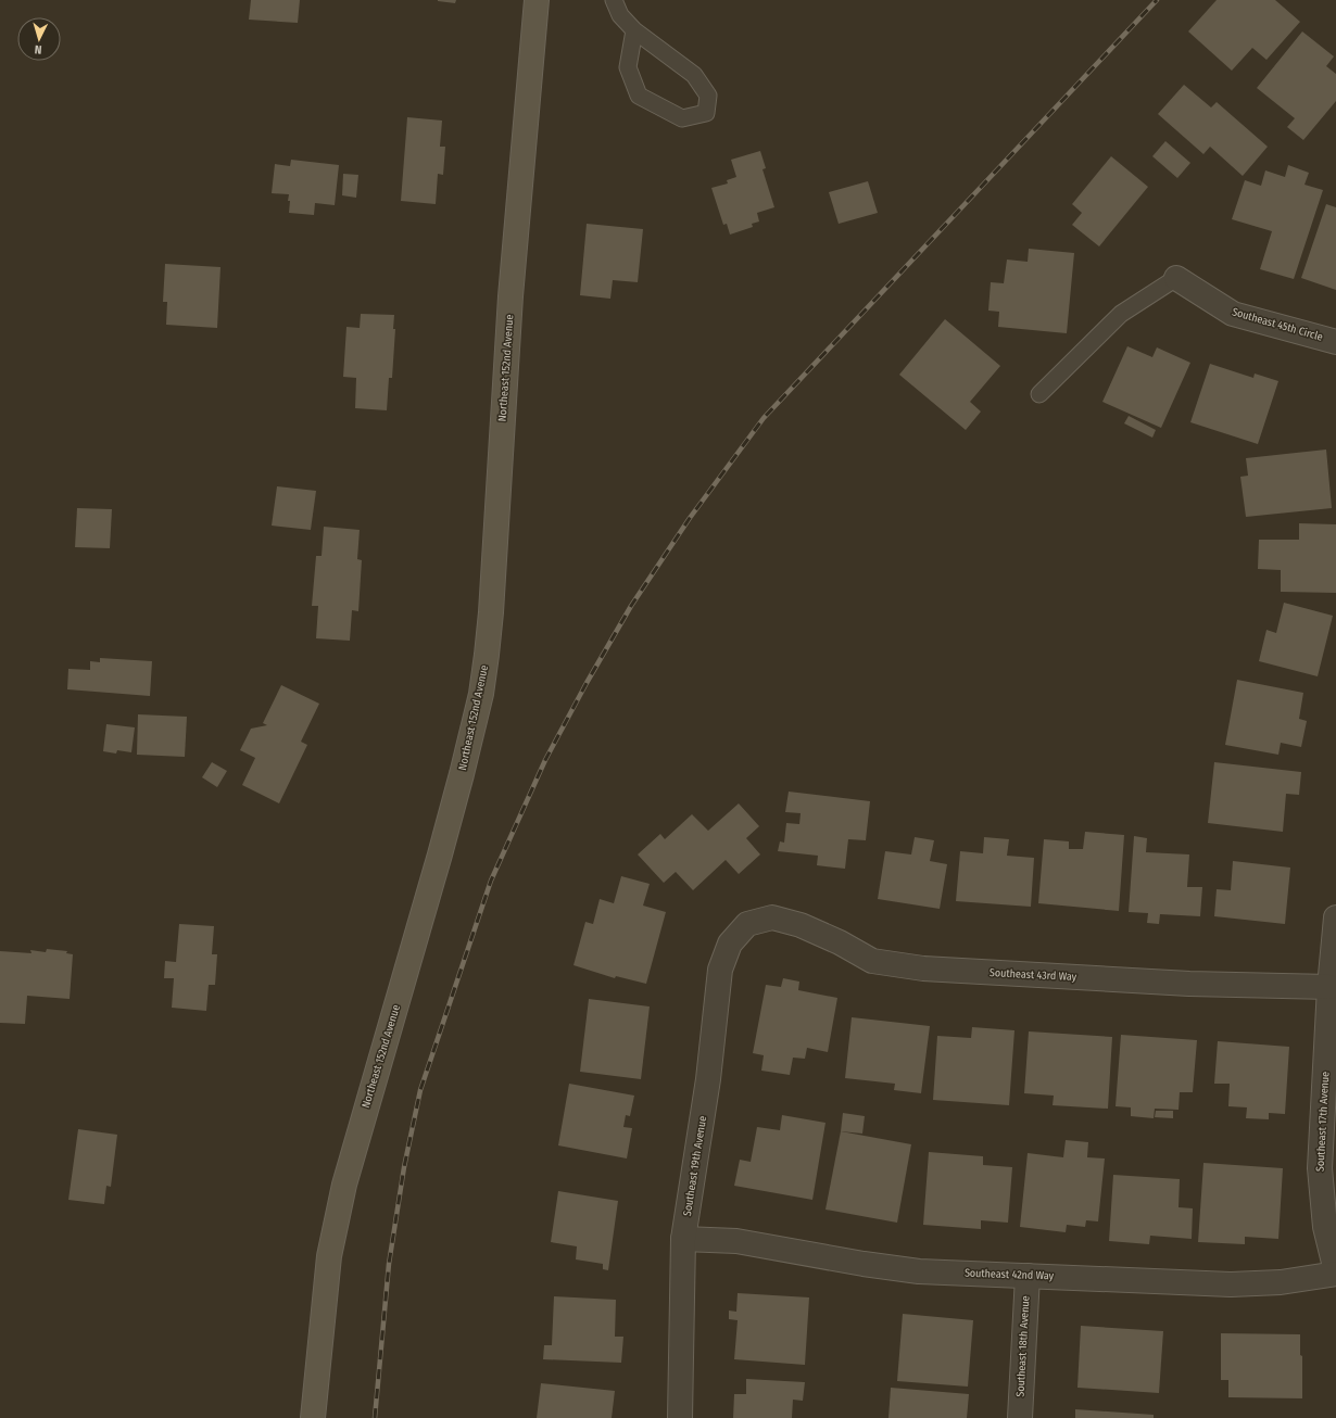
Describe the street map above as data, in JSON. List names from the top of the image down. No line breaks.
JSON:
{"streets":{"street":["Southeast 45th Circle","Northeast 152nd Avenue","Southeast 43rd Way","Southeast 17th Avenue","Southeast 19th Avenue","Southeast 42nd Way","Southeast 18th Avenue"]},"crossings":[["Southeast 43rd Way","Southeast 17th Avenue"],["Southeast 43rd Way","Southeast 19th Avenue"],["Southeast 17th Avenue","Southeast 42nd Way"],["Southeast 19th Avenue","Southeast 42nd Way"],["Southeast 42nd Way","Southeast 18th Avenue"]],"north":"bottom"}
